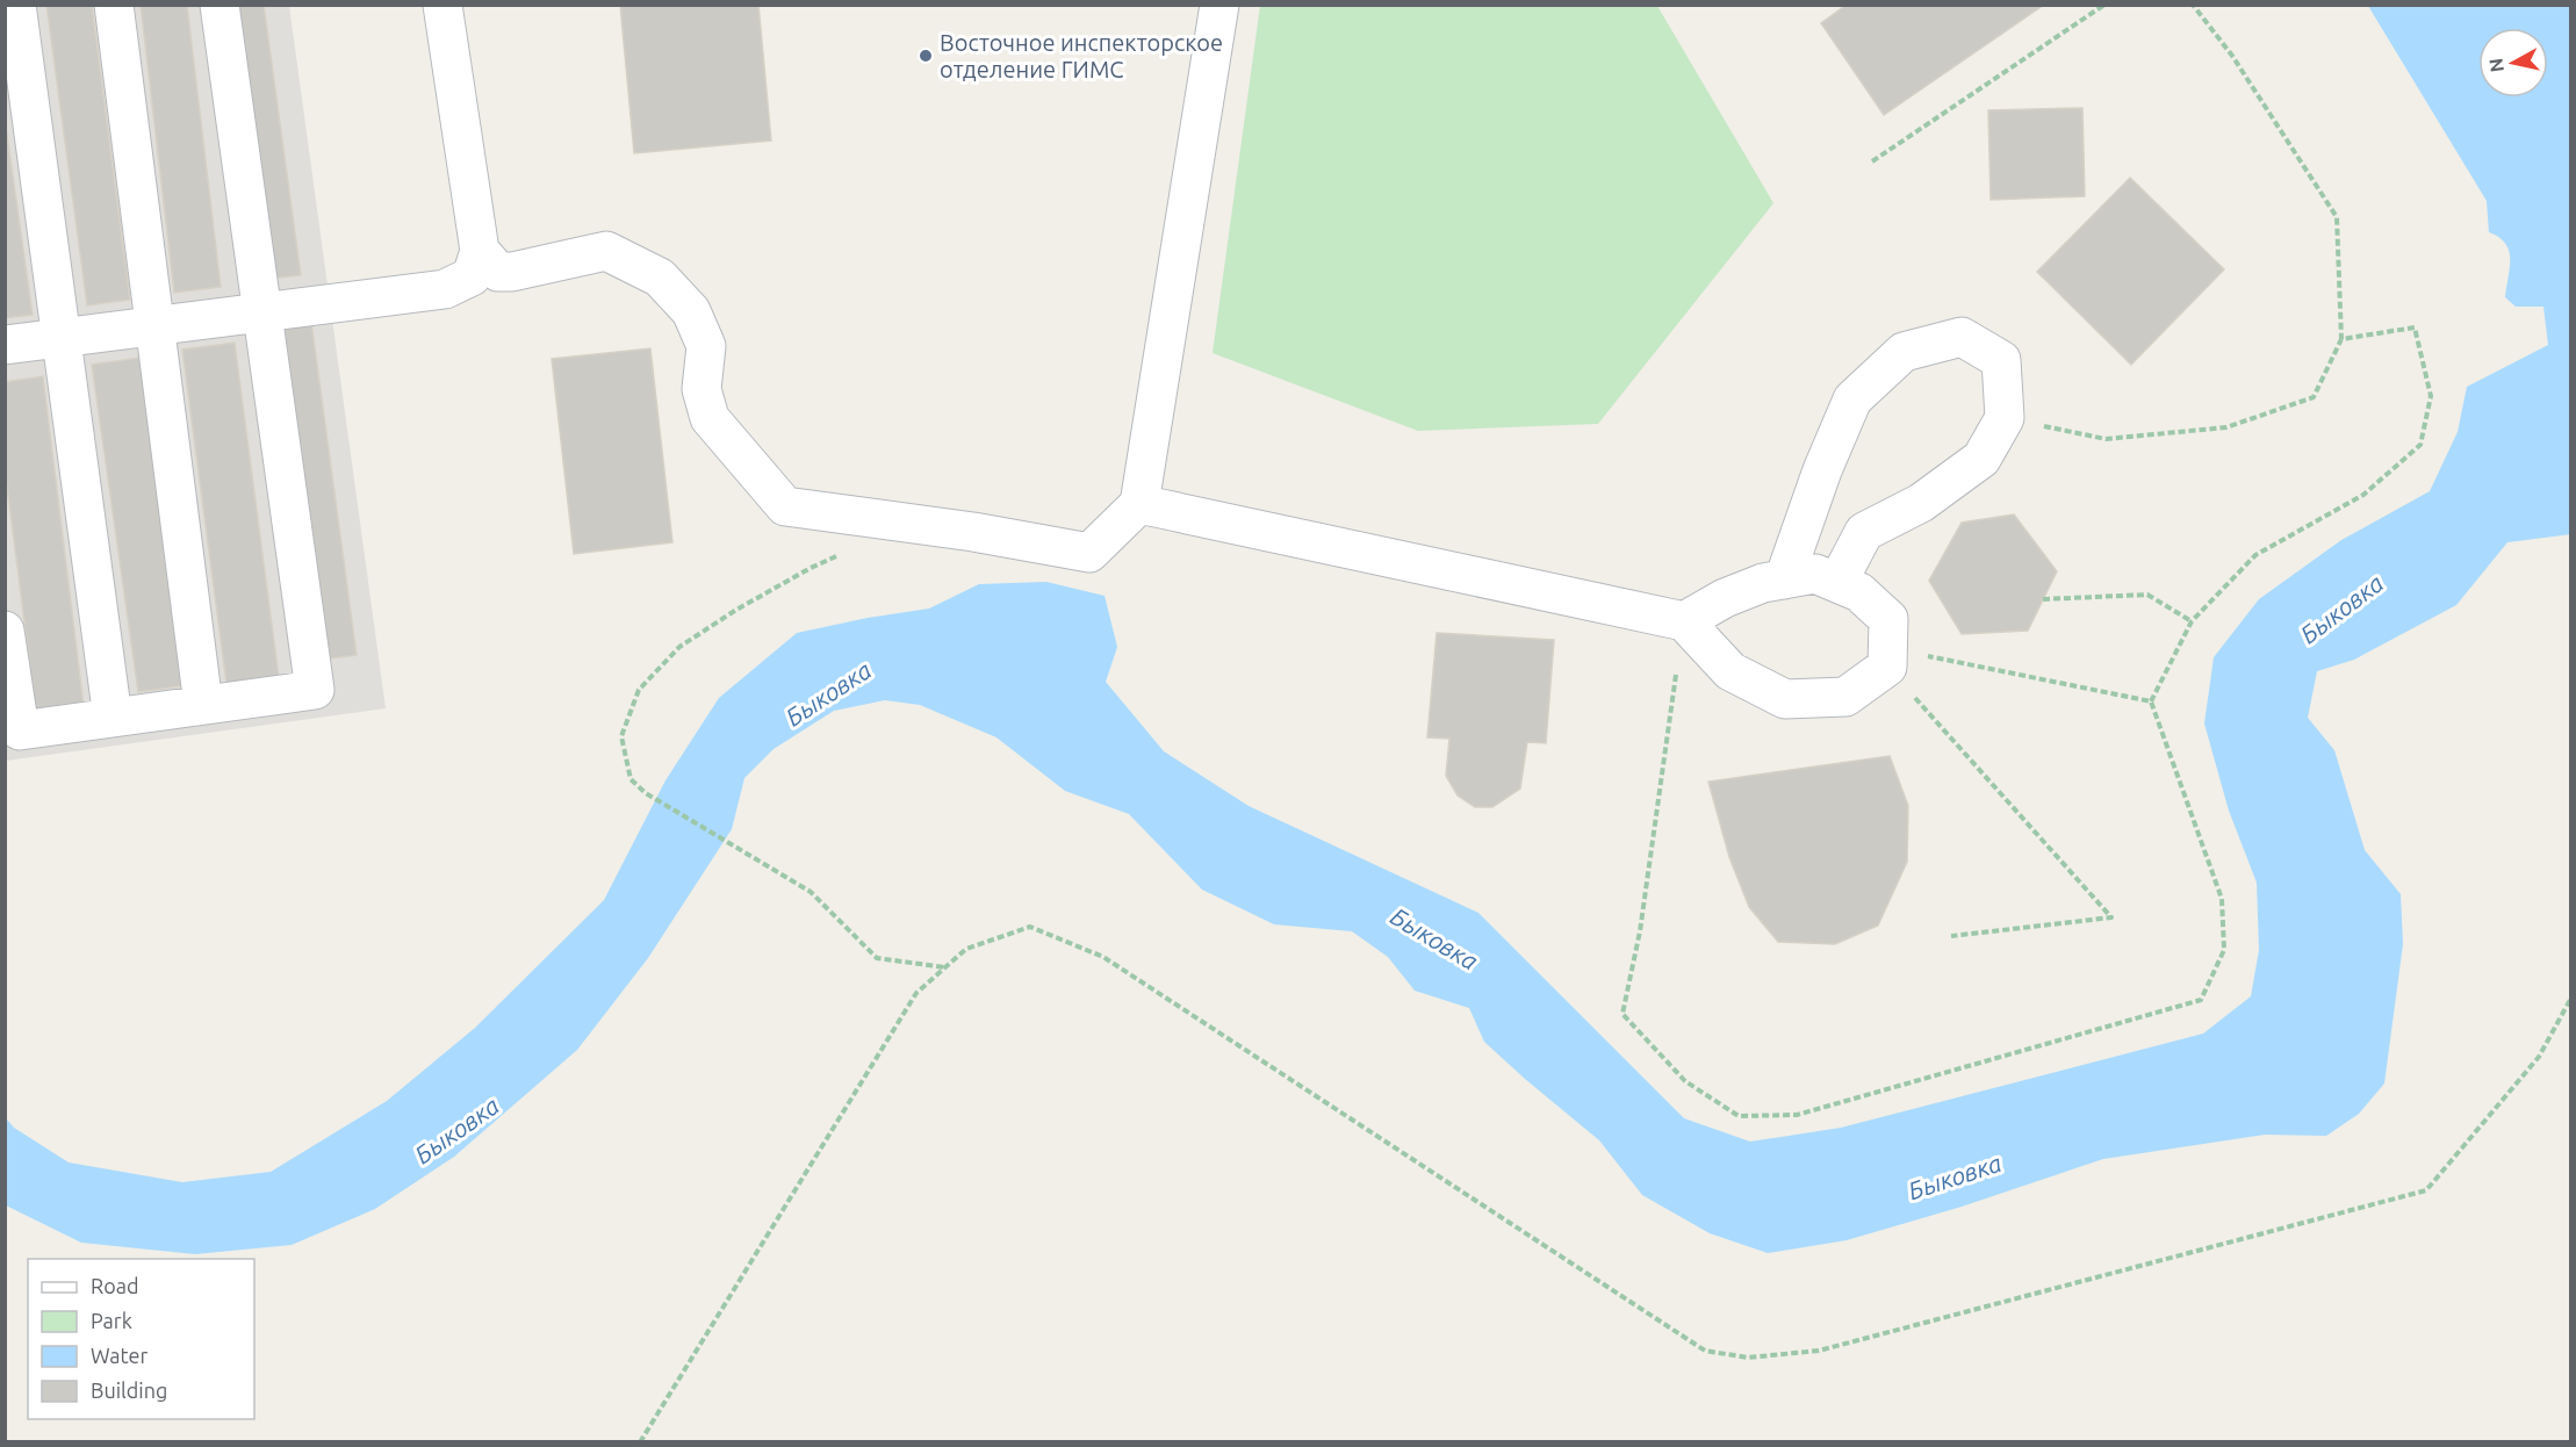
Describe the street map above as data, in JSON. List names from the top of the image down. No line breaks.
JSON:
{"water":["Быковка"],"places":["Восточное инспекторское отделение ГИМС"],"legend":["Road","Park","Water","Building"],"north":"left"}
